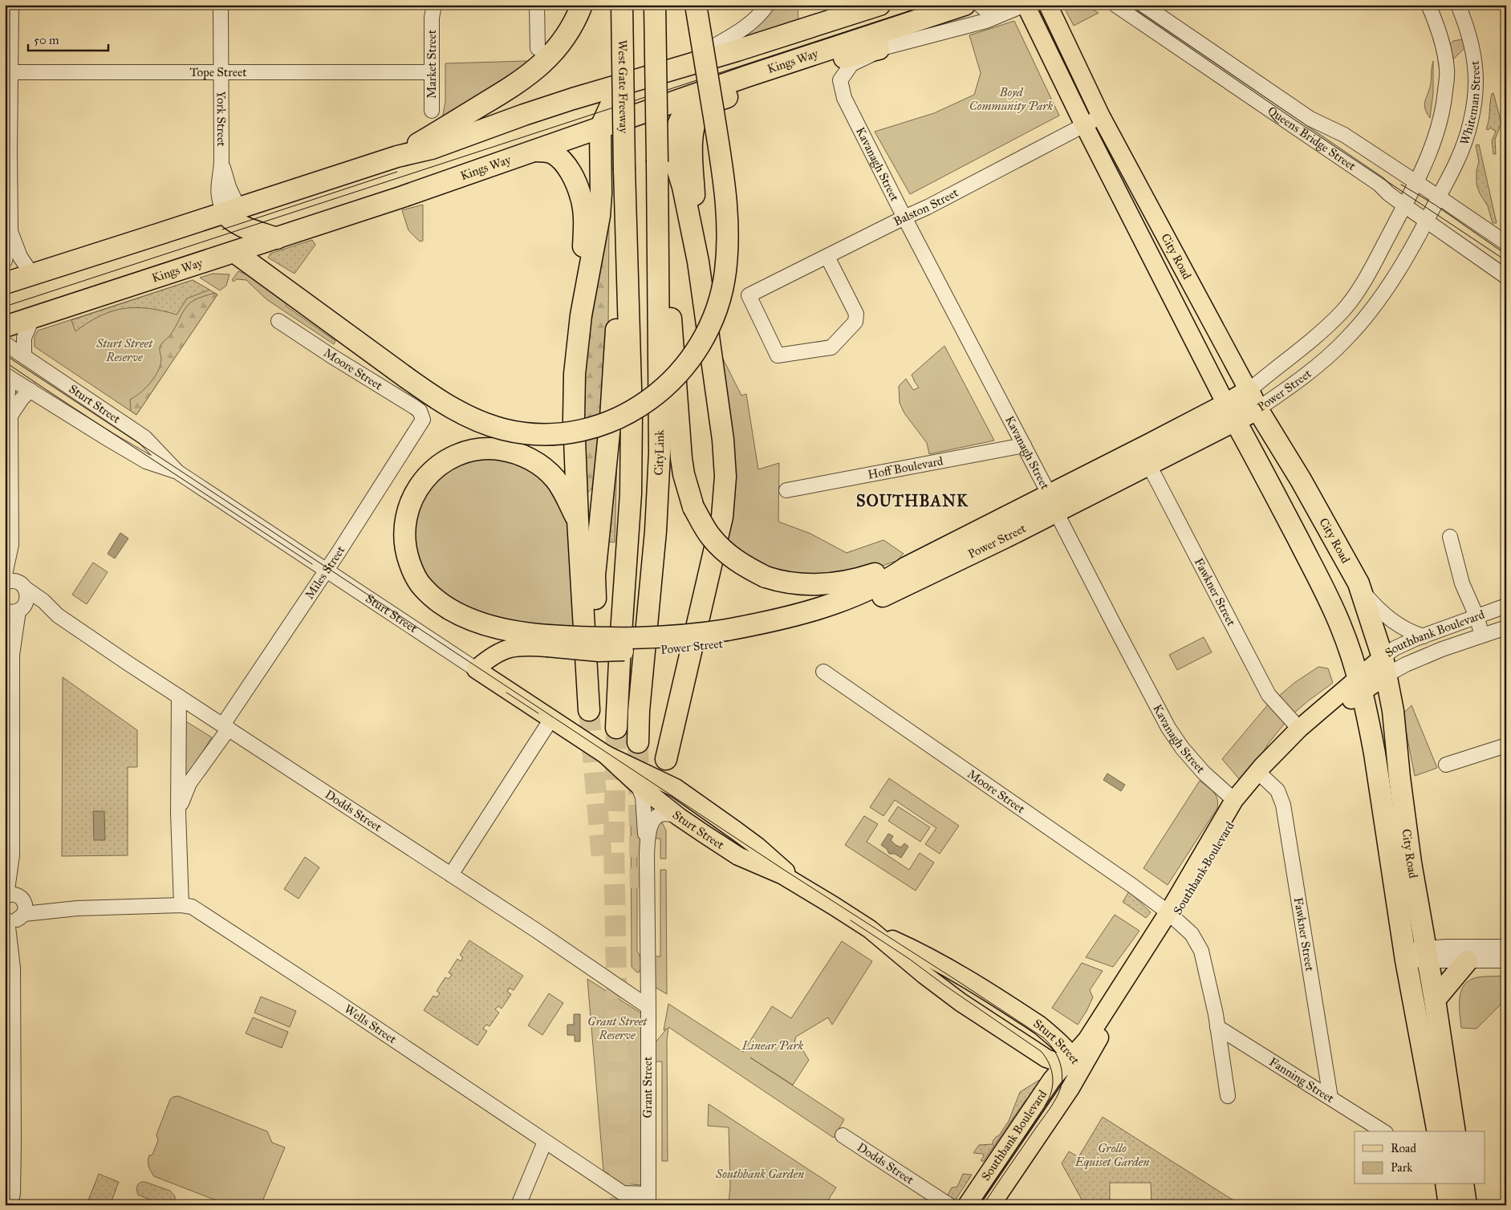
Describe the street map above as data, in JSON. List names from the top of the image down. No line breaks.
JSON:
{"streets":{"highway":["Kings Way","West Gate Freeway","City Road","Power Street","CityLink"],"main road":["Sturt Street","Southbank Boulevard"],"street":["Market Street","Tope Street","Whiteman Street","York Street","Queens Bridge Street","Kavanagh Street","Balston Street","Moore Street","Hoff Boulevard","Miles Street","Fawkner Street","Dodds Street","Wells Street","Fanning Street","Grant Street"]},"crossings":[["Market Street","Tope Street"],["Tope Street","York Street"],["Whiteman Street","Queens Bridge Street"],["Whiteman Street","Power Street"],["Queens Bridge Street","Power Street"],["Kavanagh Street","Balston Street"],["Kavanagh Street","Power Street"],["Kavanagh Street","Hoff Boulevard"],["Kavanagh Street","Southbank Boulevard"],["Balston Street","City Road"],["City Road","Power Street"],["City Road","Southbank Boulevard"],["Moore Street","Miles Street"],["Moore Street","Southbank Boulevard"],["Power Street","Sturt Street"],["Power Street","Fawkner Street"],["Sturt Street","Miles Street"],["Sturt Street","Southbank Boulevard"],["Sturt Street","Grant Street"],["Miles Street","Dodds Street"],["Miles Street","Wells Street"],["Fawkner Street","Southbank Boulevard"],["Fawkner Street","Fanning Street"],["Dodds Street","Grant Street"],["Wells Street","Grant Street"]],"districts":["SOUTHBANK"],"parks":["Boyd Community Park","Sturt Street Reserve","Grant Street Reserve","Linear Park","Grollo Equiset Garden","Southbank Garden"],"legend":["Road","Park"],"scale_bar":"50 m"}
